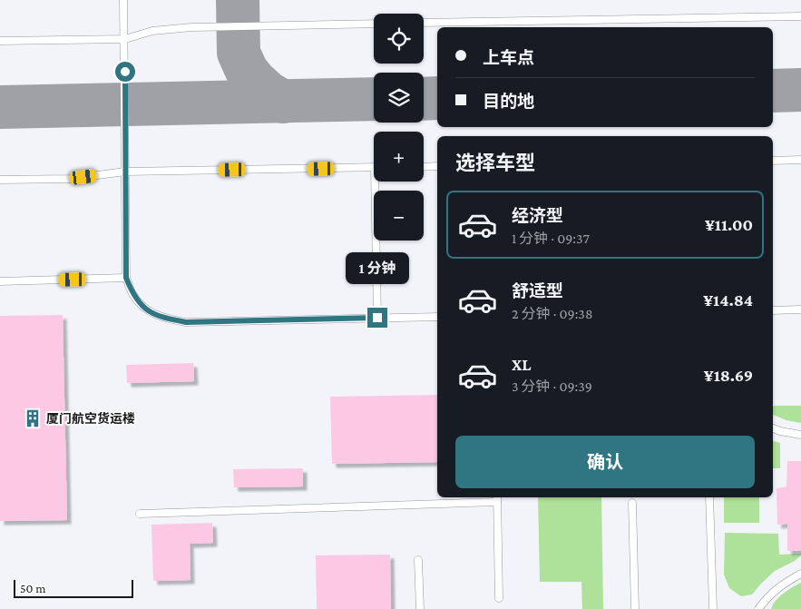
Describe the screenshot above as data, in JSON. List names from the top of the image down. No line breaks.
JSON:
{"places":{"building":["厦门航空货运楼"]},"scale_bar":"50 m","page":{"map_buttons":["+","−"],"banner":["上车点","目的地"],"heading":"选择车型","list":[{"name":"经济型","note":"1 分钟 · 09:37","value":"¥11.00"},{"name":"舒适型","note":"2 分钟 · 09:38","value":"¥14.84"},{"name":"XL","note":"3 分钟 · 09:39","value":"¥18.69"}],"bubble":"1 分钟","buttons":"确认","scale":"50 m"}}
